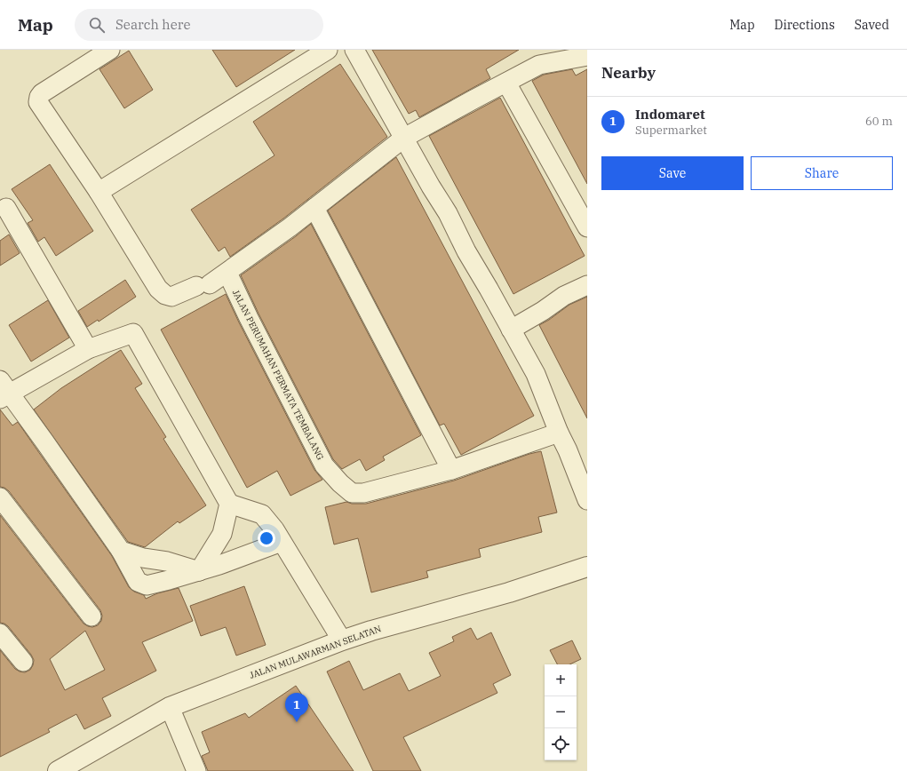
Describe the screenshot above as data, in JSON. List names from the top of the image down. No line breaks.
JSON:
{"streets":{"street":["JALAN PERUMAHAN PERMATA TEMBALANG","JALAN MULAWARMAN SELATAN"]},"page":{"header":"Map","search":"Search here","nav":["Map","Directions","Saved"],"heading":"Nearby","list":[{"mark":"1","name":"Indomaret","note":"Supermarket","value":"60 m"}],"buttons":["Save","Share"],"map_buttons":["+","−"],"pins":"1"}}
